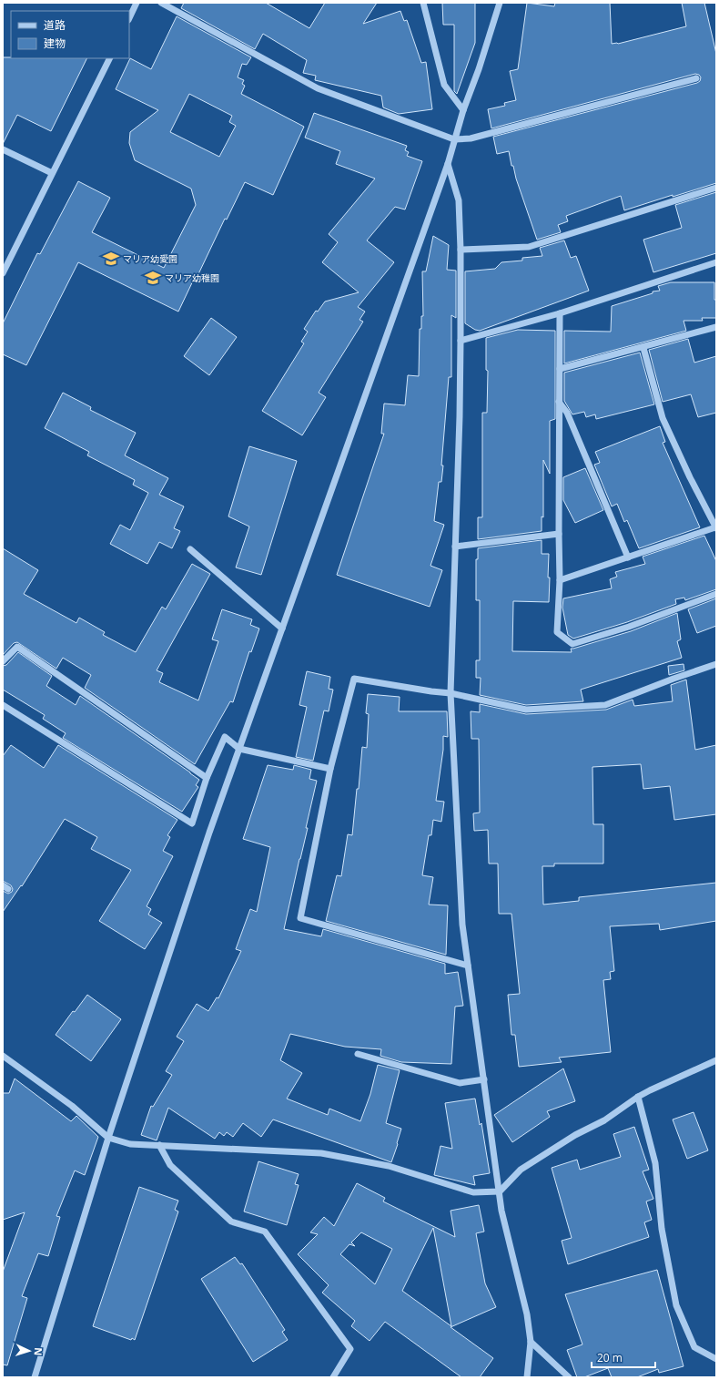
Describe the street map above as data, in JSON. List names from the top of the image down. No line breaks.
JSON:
{"places":{"school or university":["マリア幼愛園","マリア幼稚園"]},"legend":["道路","建物"],"scale_bar":"20 m","north":"right"}
